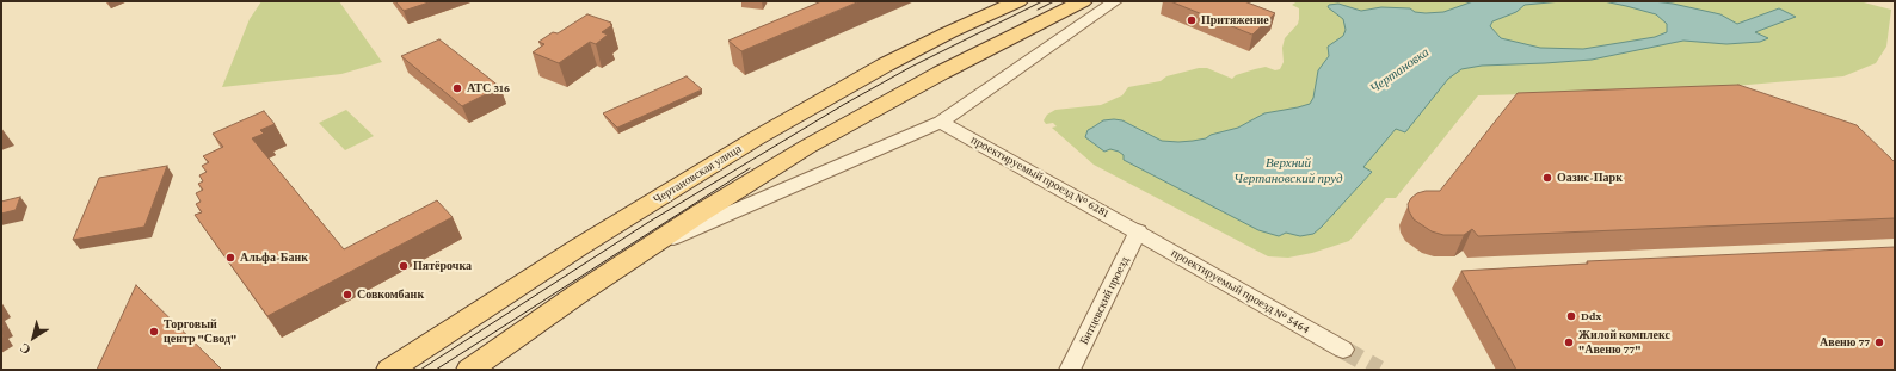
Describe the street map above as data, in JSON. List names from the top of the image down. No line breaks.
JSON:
{"streets":{"main road":["Чертановская улица"],"street":["проектируемый проезд № 6281","проектируемый проезд № 5464","Битцевский проезд"]},"crossings":[["проектируемый проезд № 6281","проектируемый проезд № 5464"],["проектируемый проезд № 6281","Битцевский проезд"],["проектируемый проезд № 5464","Битцевский проезд"]],"water":["Чертановка","Верхний Чертановский пруд"],"places":["Притяжение","АТС 316","Оазис-Парк","Альфа-Банк","Пятёрочка","Совкомбанк","Ddx","Торговый центр \"Свод\"","Жилой комплекс \"Авеню 77\"","Авеню 77"],"north":"bottom left"}
